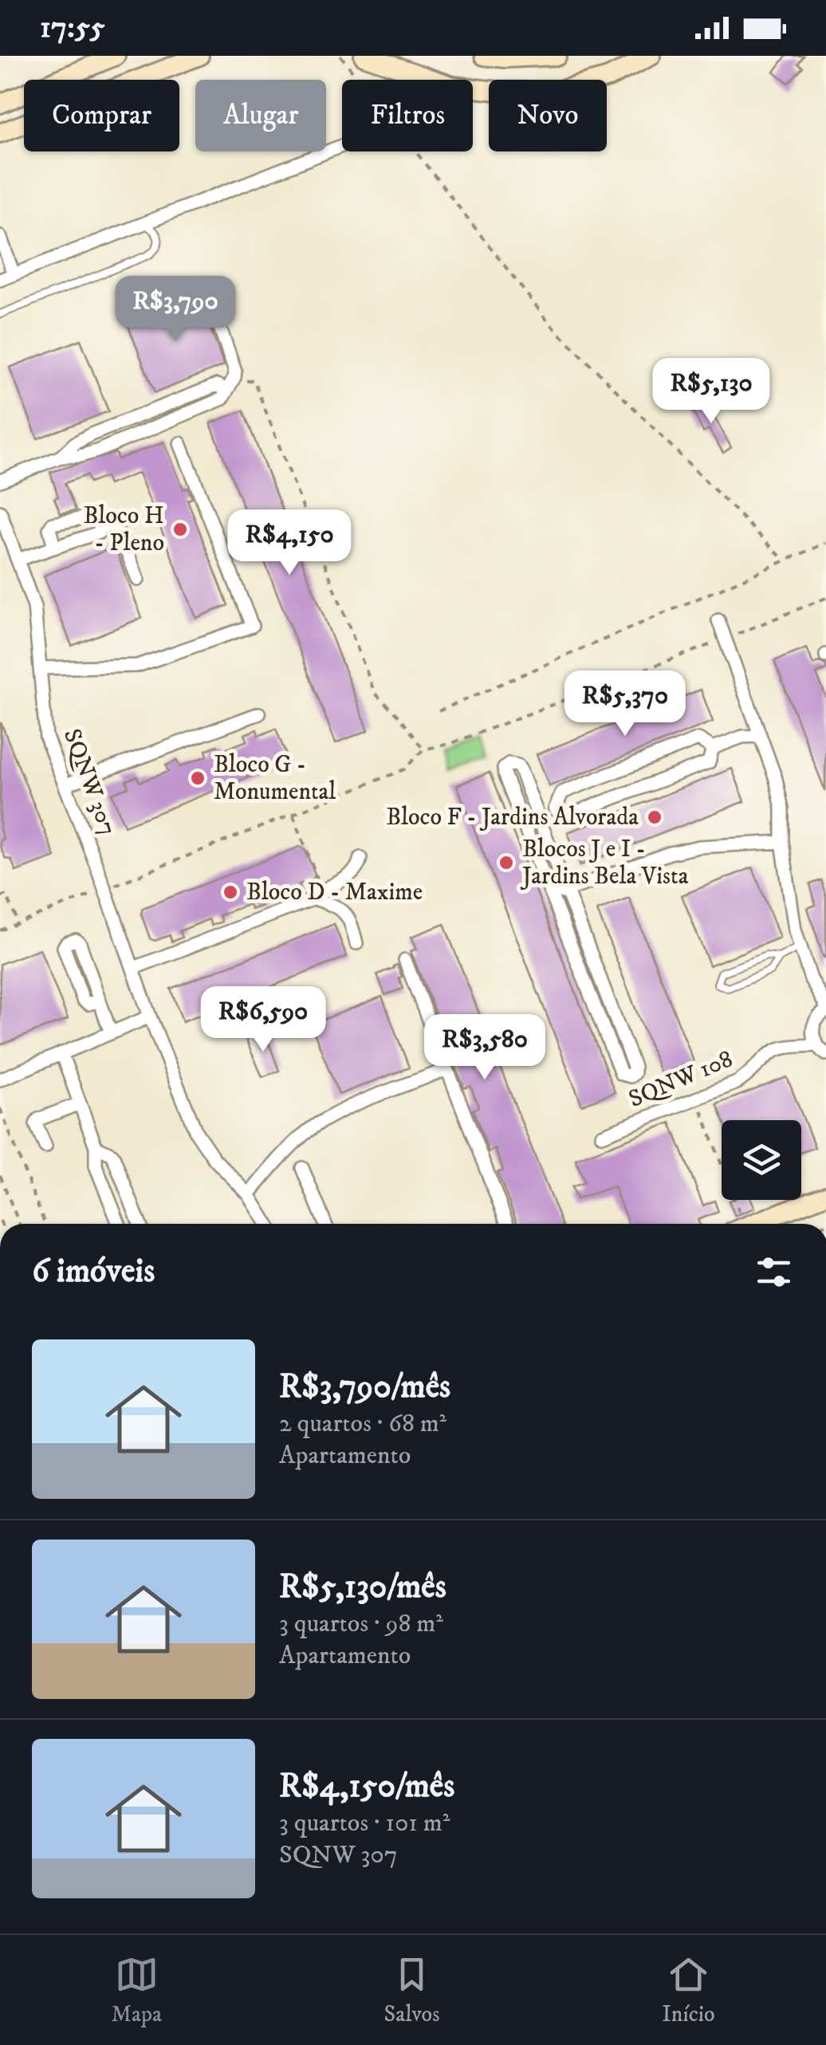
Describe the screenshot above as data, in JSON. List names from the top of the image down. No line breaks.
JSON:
{"streets":{"street":["SQNW 307","SQNW 108"]},"places":["Bloco H - Pleno","Bloco G - Monumental","Bloco F - Jardins Alvorada","Blocos J e I - Jardins Bela Vista","Bloco D - Maxime"],"page":{"status":"17:55","chip":["Comprar","Alugar","Filtros","Novo"],"price":["R$3,790","R$5,130","R$4,150","R$5,370","R$6,590","R$3,580"],"heading":"6 imóveis","list":[{"name":"R$3,790/mês","note":"2 quartos · 68 m² · Apartamento"},{"name":"R$5,130/mês","note":"3 quartos · 98 m² · Apartamento"},{"name":"R$4,150/mês","note":"3 quartos · 101 m² · SQNW 307"}],"tabs":["Mapa","Salvos","Início"]}}
